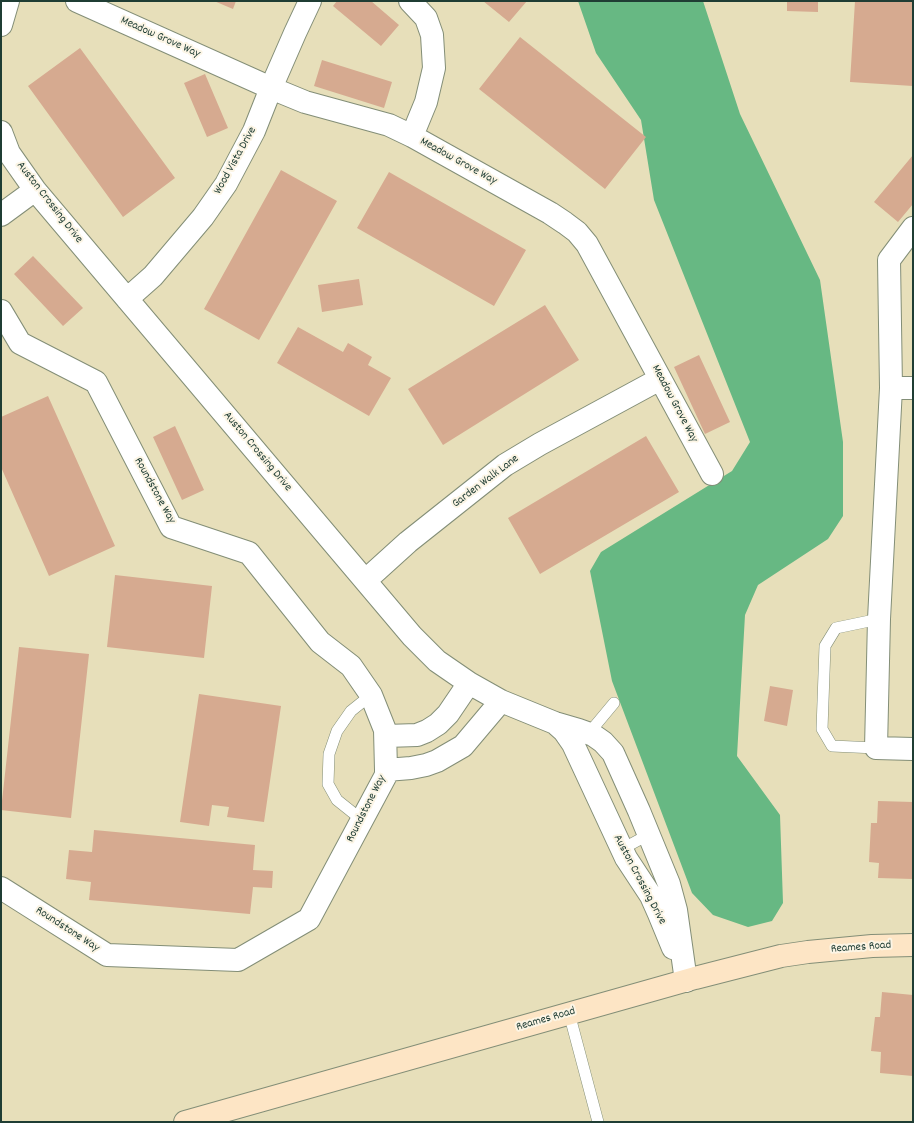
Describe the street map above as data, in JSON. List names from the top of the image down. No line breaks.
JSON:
{"streets":{"main road":["Reames Road"],"street":["Meadow Grove Way","Wood Vista Drive","Auston Crossing Drive","Garden Walk Lane","Roundstone Way"]},"crossings":[["Meadow Grove Way","Wood Vista Drive"],["Meadow Grove Way","Garden Walk Lane"],["Wood Vista Drive","Auston Crossing Drive"],["Auston Crossing Drive","Garden Walk Lane"],["Auston Crossing Drive","Reames Road"]]}
